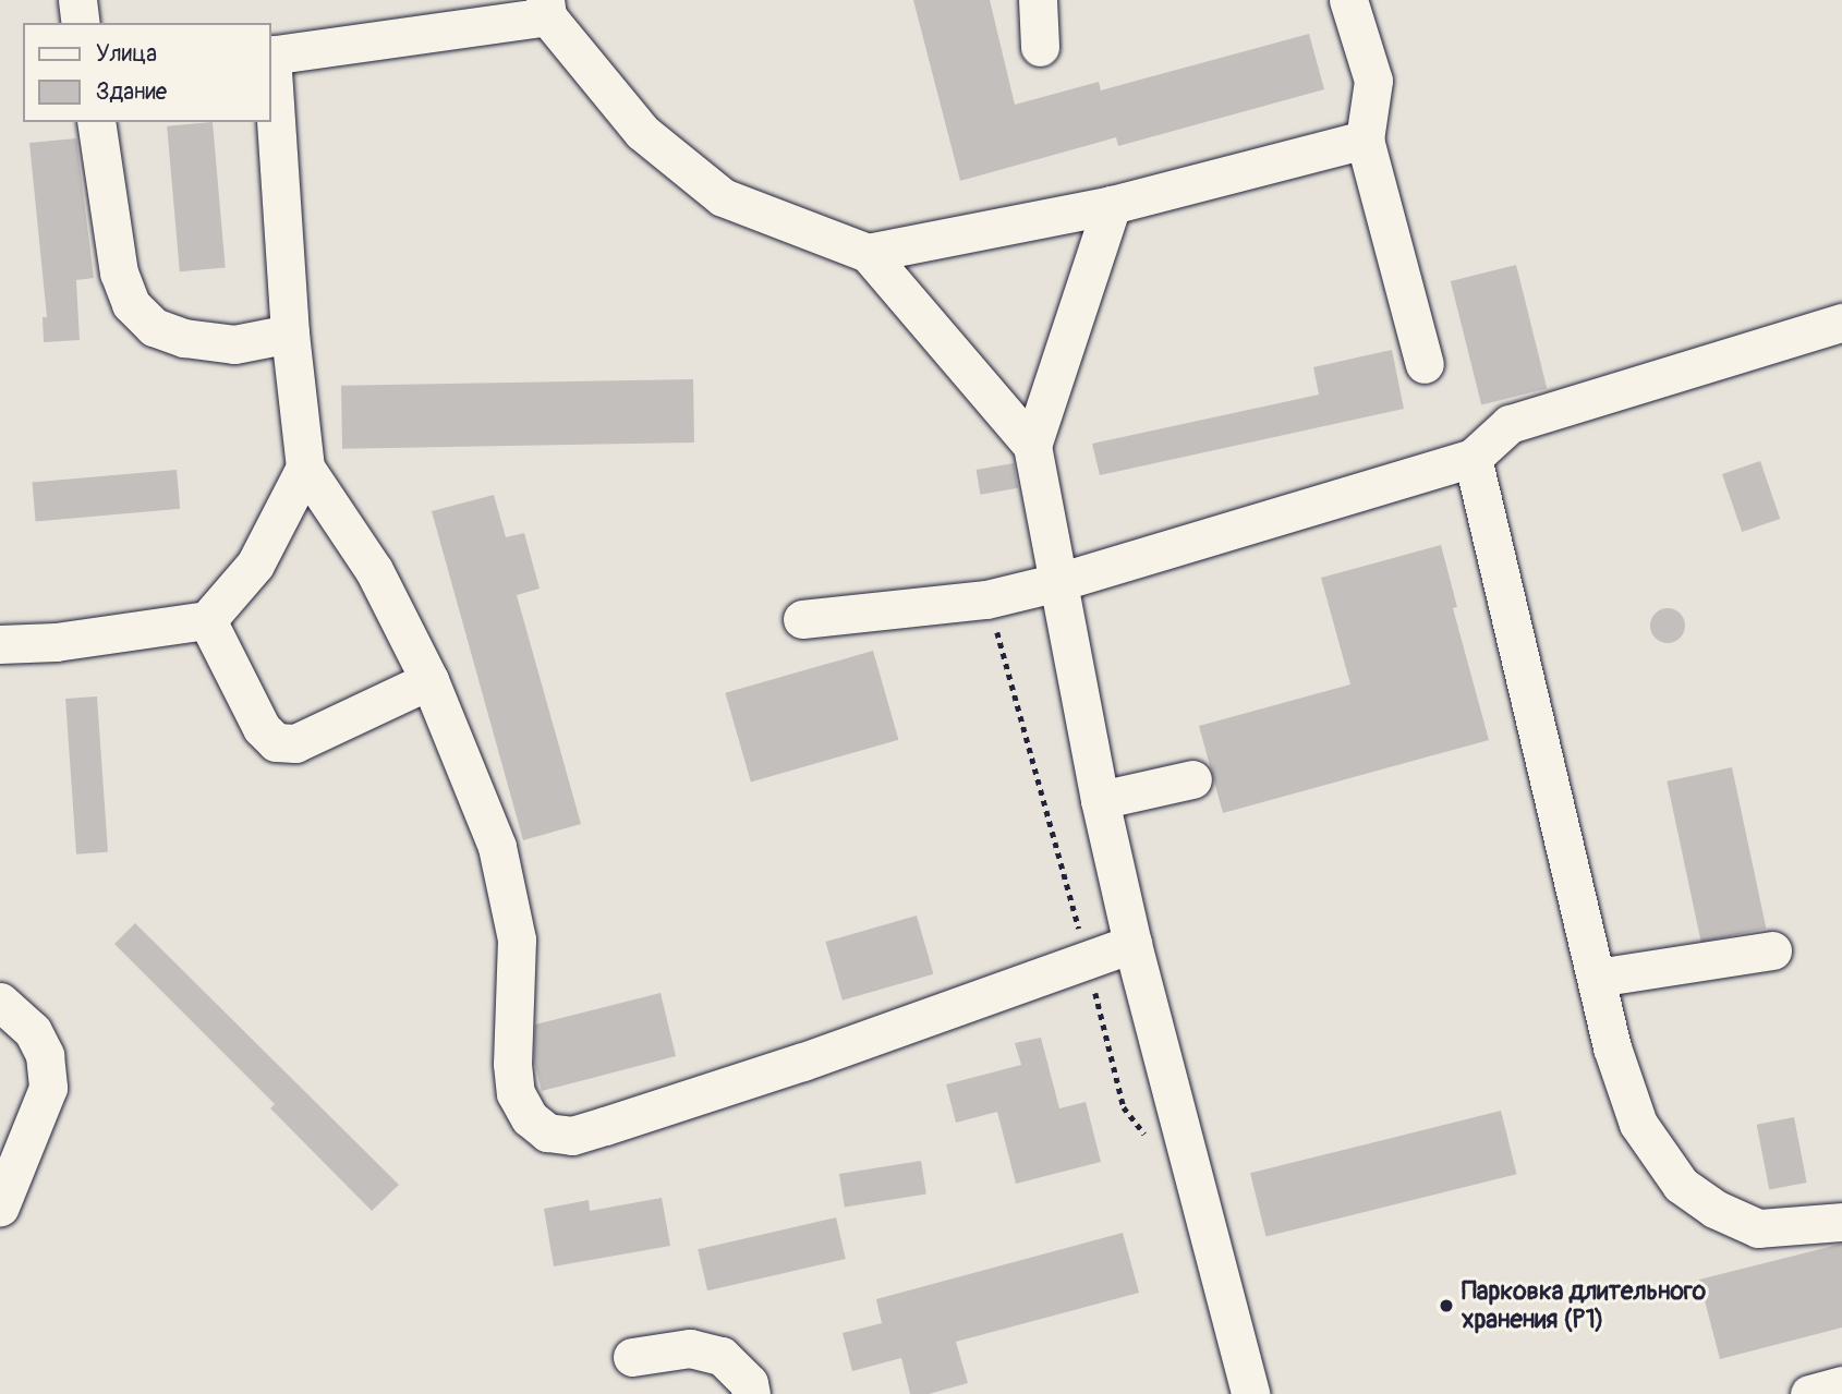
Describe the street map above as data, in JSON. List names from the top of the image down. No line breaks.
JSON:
{"places":["Парковка длительного хранения (P1)"],"legend":["Улица","Здание"]}
